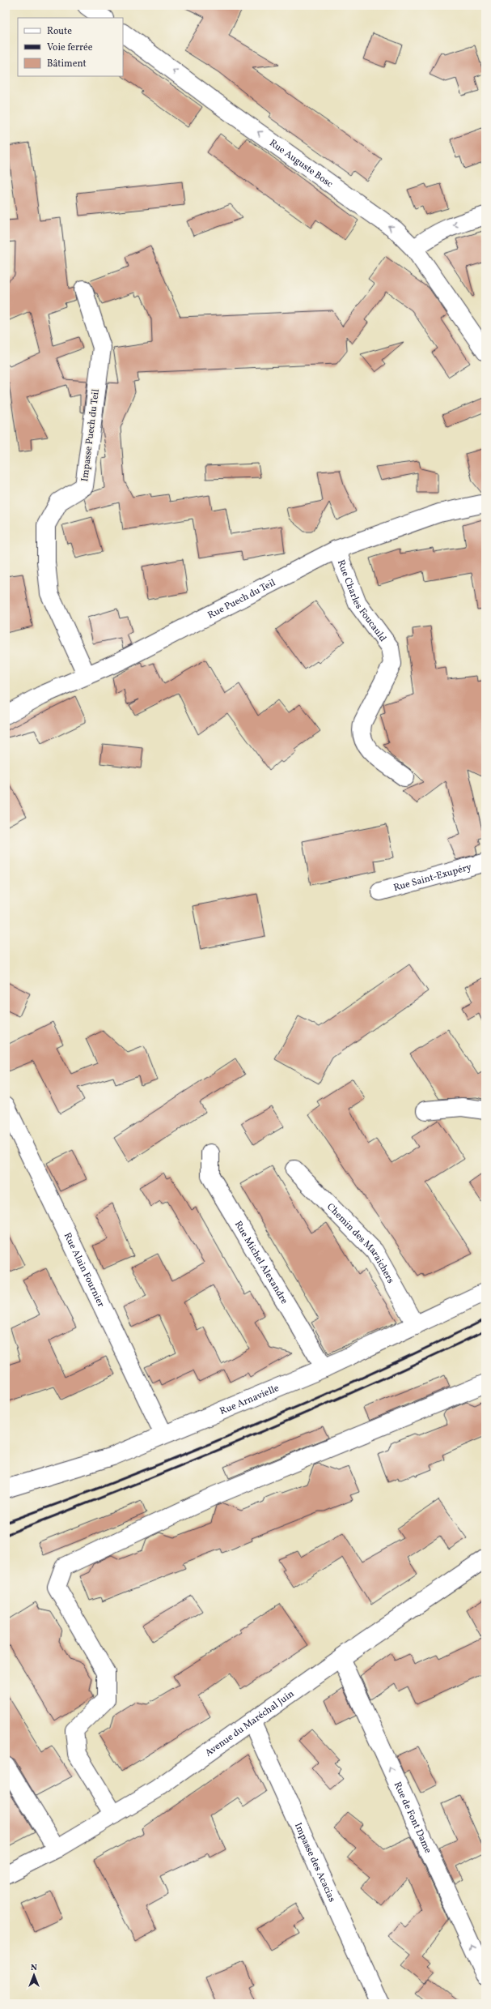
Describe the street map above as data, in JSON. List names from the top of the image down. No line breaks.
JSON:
{"streets":{"street":["Rue Auguste Bosc","Impasse Puech du Teil","Rue Puech du Teil","Rue Charles Foucauld","Rue Saint-Exupéry","Chemin des Maraichers","Rue Michel Alexandre","Rue Alain Fournier","Rue Arnavielle","Avenue du Maréchal Juin","Rue de Font Dame","Impasse des Acacias"]},"crossings":[["Impasse Puech du Teil","Rue Puech du Teil"],["Rue Puech du Teil","Rue Charles Foucauld"],["Chemin des Maraichers","Rue Arnavielle"],["Rue Michel Alexandre","Rue Arnavielle"],["Rue Alain Fournier","Rue Arnavielle"],["Avenue du Maréchal Juin","Rue de Font Dame"],["Avenue du Maréchal Juin","Impasse des Acacias"]],"one_way":["Rue Auguste Bosc","Rue de Font Dame"],"legend":["Route","Voie ferrée","Bâtiment"],"north":"top"}
